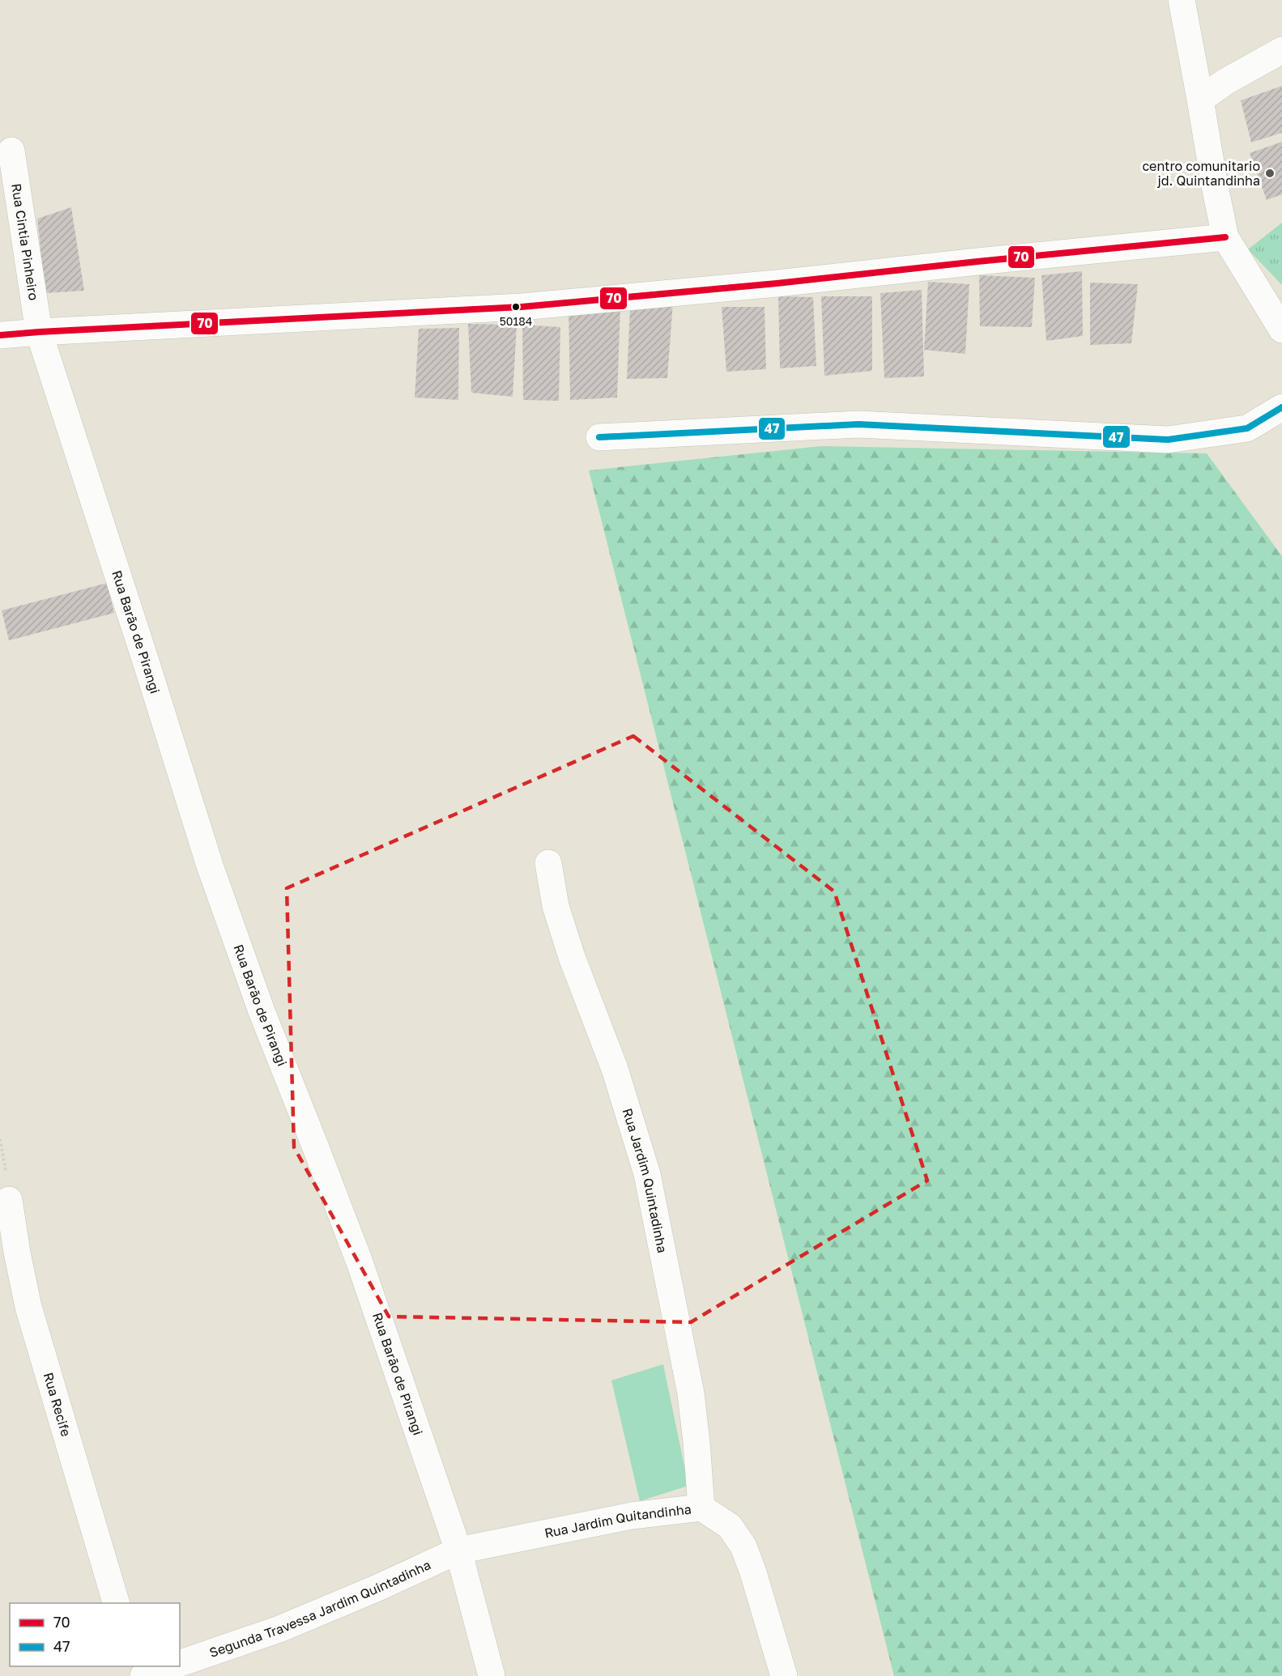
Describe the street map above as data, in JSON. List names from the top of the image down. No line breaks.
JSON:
{"streets":{"street":["Rua Cintia Pinheiro","Rua Barão de Pirangi","Rua Jardim Quintadinha","Rua Recife","Rua Jardim Quitandinha","Segunda Travessa Jardim Quintadinha"]},"crossings":[["Rua Cintia Pinheiro","Rua Barão de Pirangi"],["Rua Barão de Pirangi","Rua Jardim Quitandinha"],["Rua Barão de Pirangi","Segunda Travessa Jardim Quintadinha"],["Rua Jardim Quintadinha","Rua Jardim Quitandinha"],["Rua Jardim Quitandinha","Segunda Travessa Jardim Quintadinha"]],"places":["centro comunitario jd. Quintandinha","50184"],"lines":["transit line 70","transit line 47"],"legend":["70","47"]}
